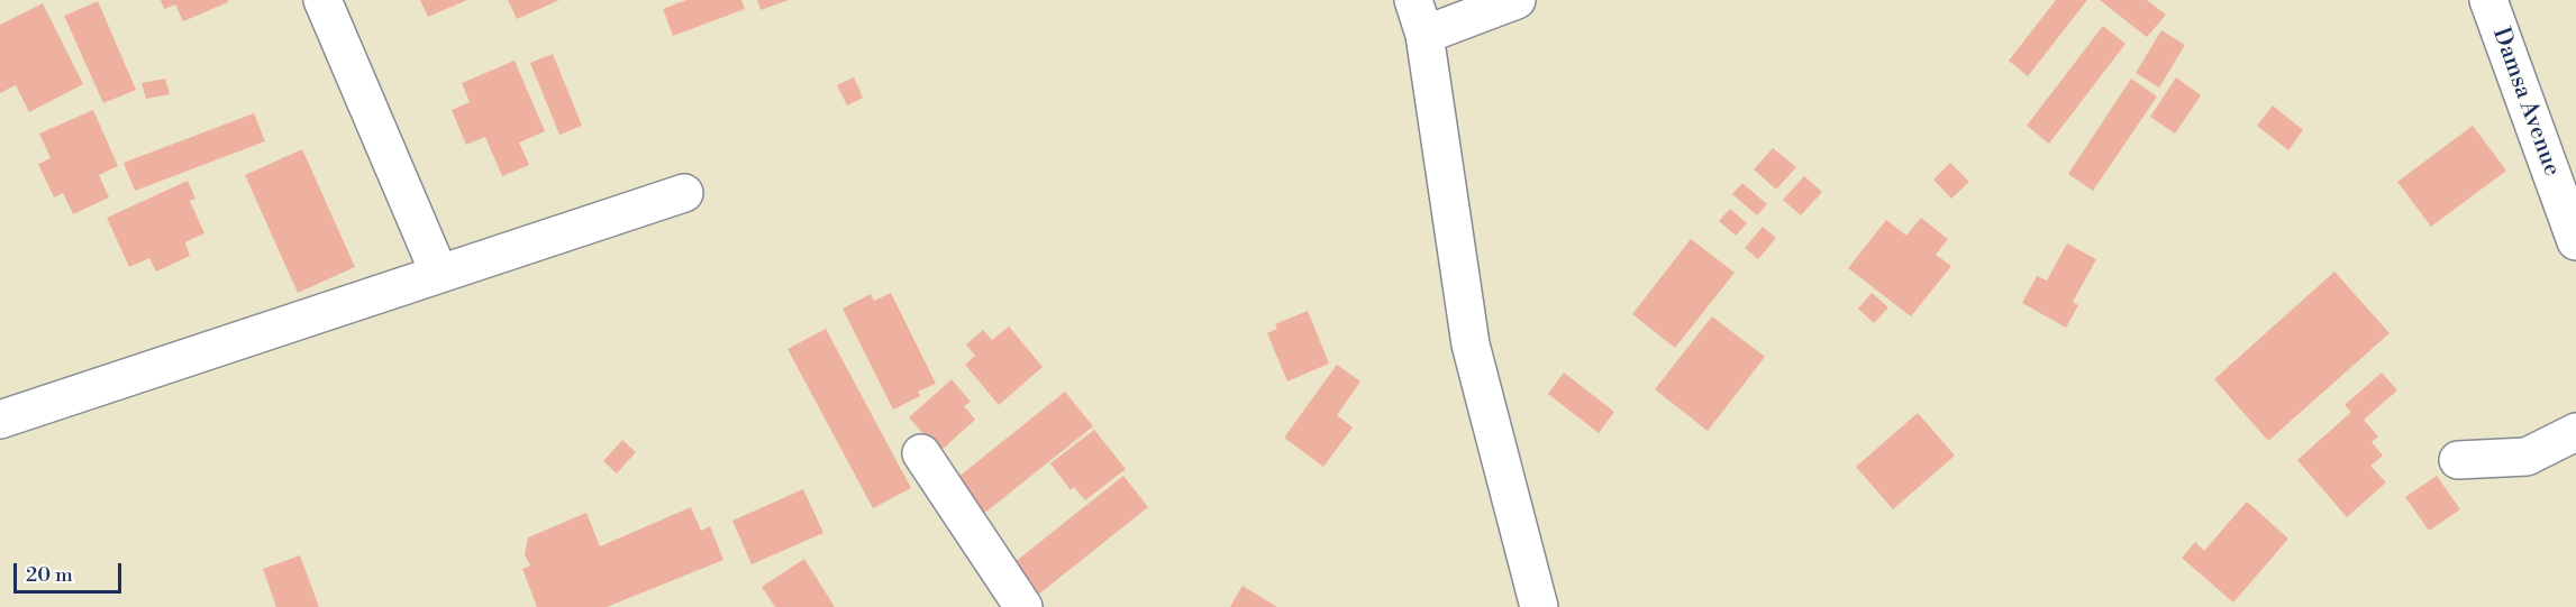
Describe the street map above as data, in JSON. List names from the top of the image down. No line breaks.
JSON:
{"streets":{"street":["Damsa Avenue"]},"scale_bar":"20 m"}
